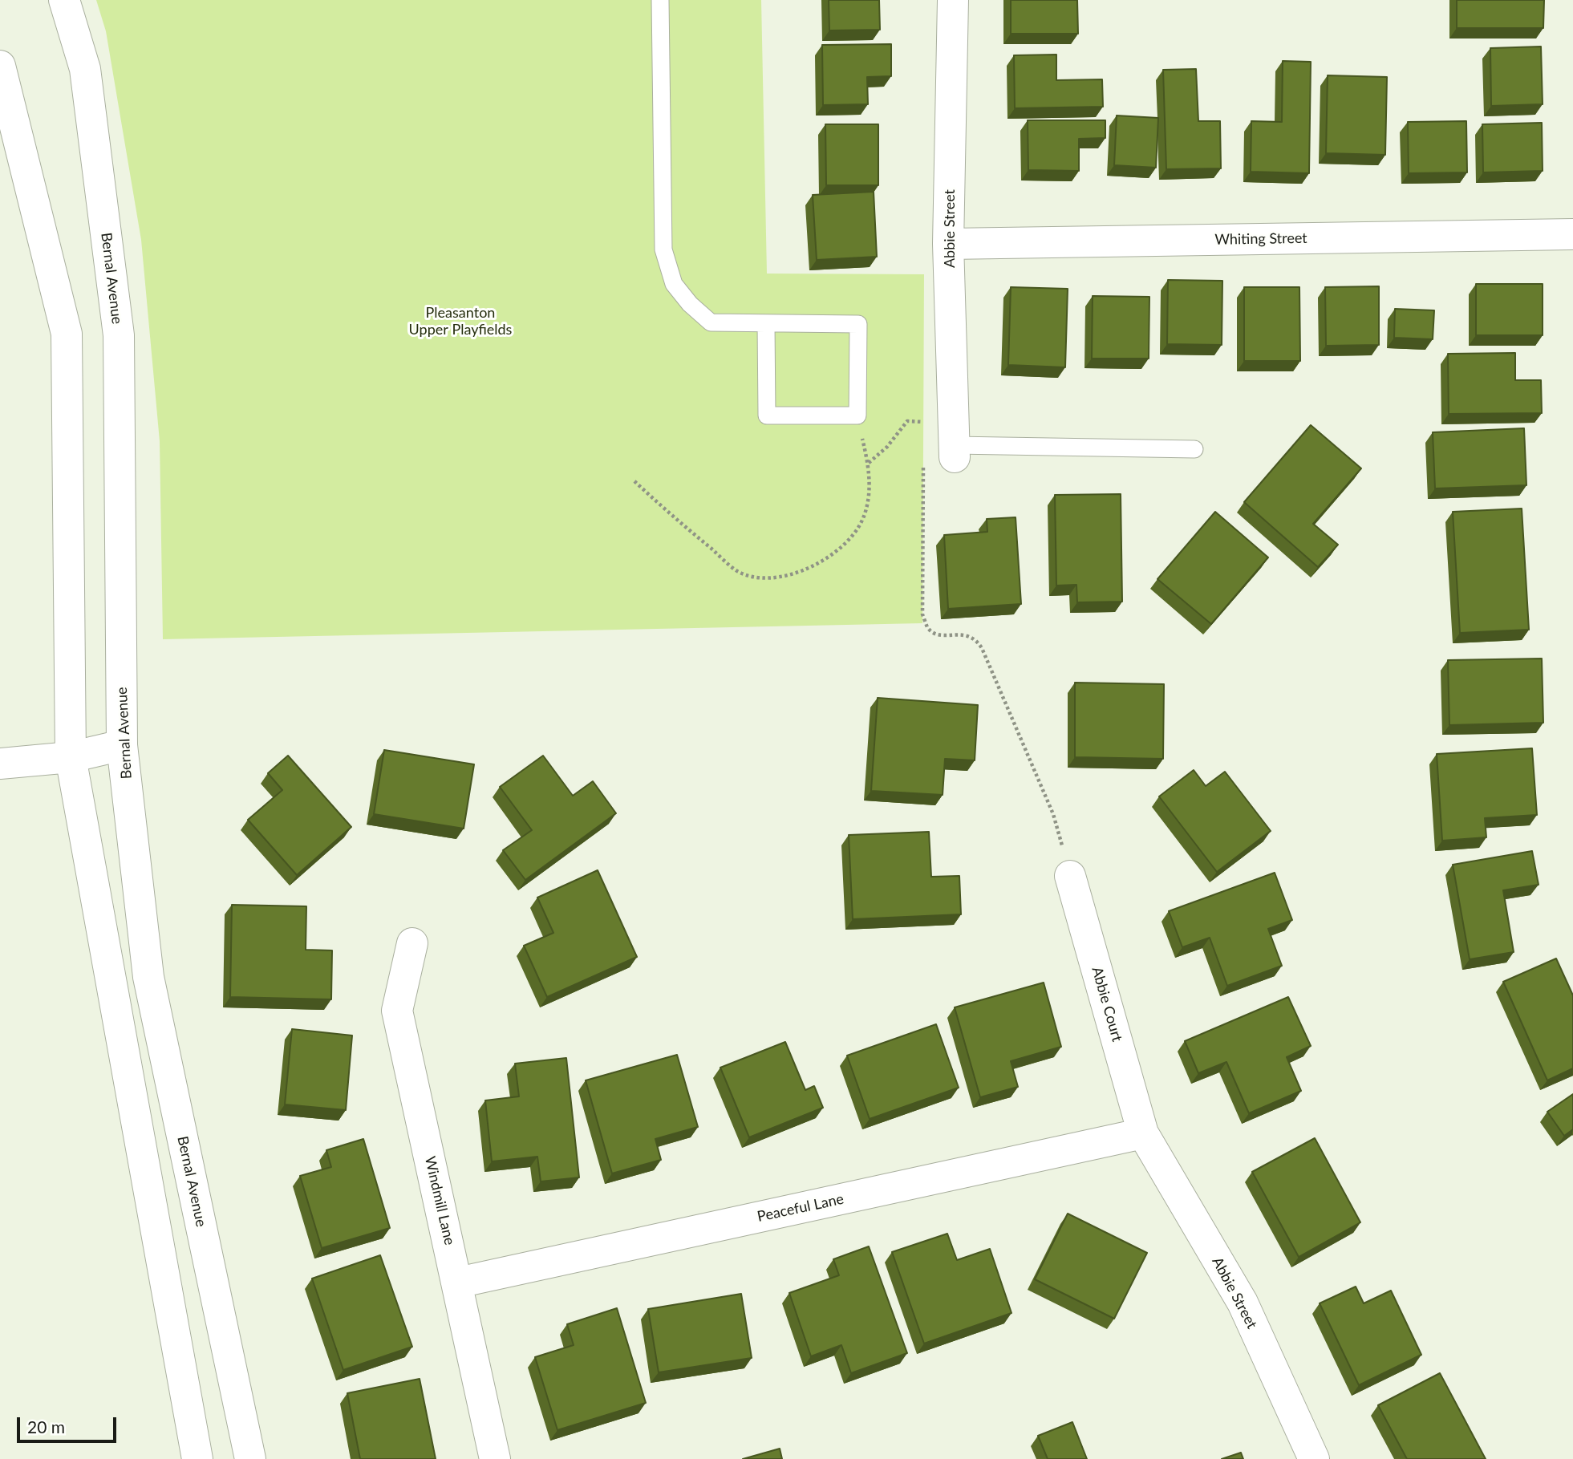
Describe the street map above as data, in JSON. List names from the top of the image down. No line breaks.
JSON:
{"streets":{"street":["Abbie Street","Whiting Street","Bernal Avenue","Abbie Court","Windmill Lane","Peaceful Lane"]},"crossings":[["Abbie Street","Whiting Street"],["Abbie Street","Abbie Court"],["Abbie Street","Peaceful Lane"],["Abbie Court","Peaceful Lane"],["Windmill Lane","Peaceful Lane"]],"parks":["Pleasanton Upper Playfields"],"scale_bar":"20 m"}
